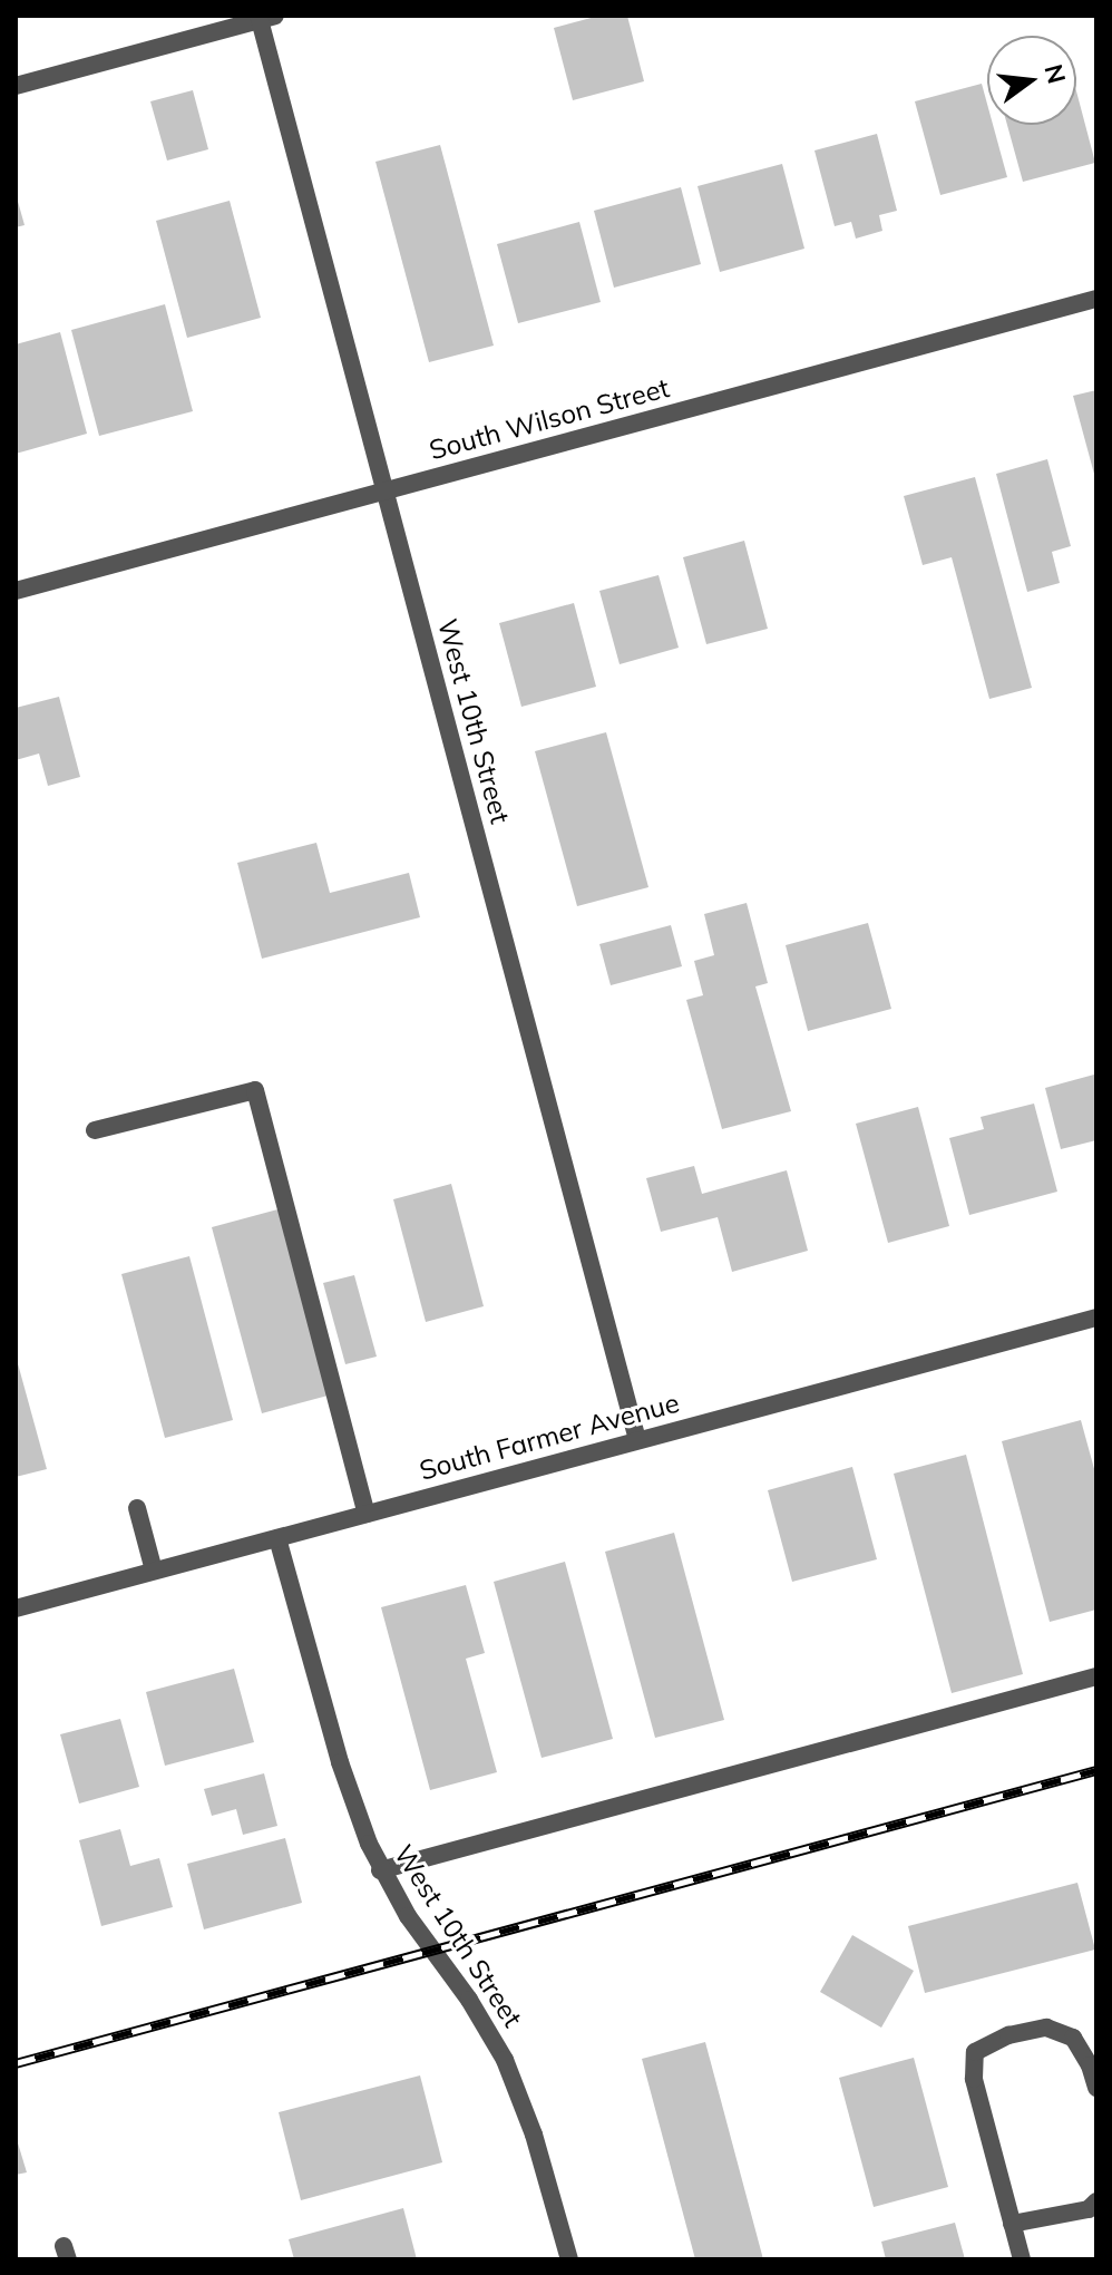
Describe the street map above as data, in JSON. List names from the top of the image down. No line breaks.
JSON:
{"streets":{"street":["South Wilson Street","West 10th Street","South Farmer Avenue"]},"crossings":[["South Wilson Street","West 10th Street"],["West 10th Street","South Farmer Avenue"]],"north":"right"}
